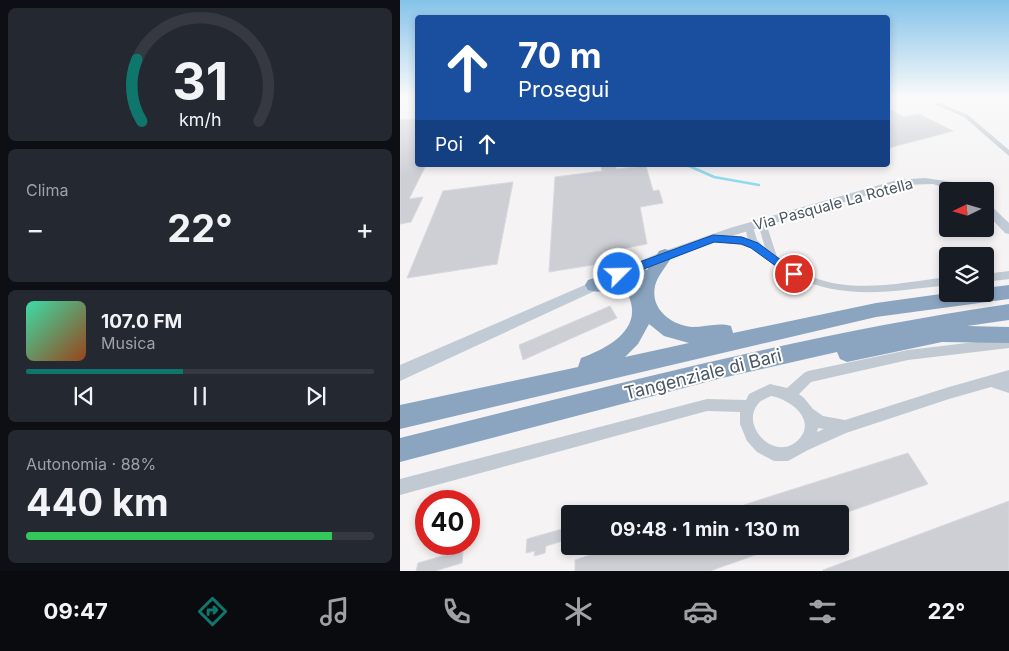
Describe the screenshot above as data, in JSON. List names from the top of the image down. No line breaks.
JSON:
{"streets":{"highway":["Tangenziale di Bari"],"street":["Via Pasquale La Rotella"]},"north":"left","page":{"turn":["70 m","Prosegui"],"then":"Poi","tile":["Clima",["Autonomia · 88%","440 km"]],"heat":["−","22°","+"],"song":["107.0 FM","Musica"],"limit":"40","trip":"09:48 · 1 min · 130 m","tabs":["09:47","22°"],"gauge":["31","km/h"]}}
